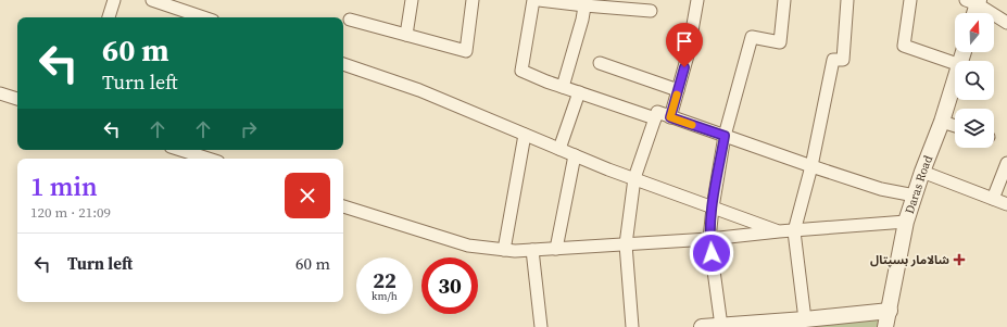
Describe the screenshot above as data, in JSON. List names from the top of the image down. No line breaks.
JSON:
{"streets":{"street":["Daras Road"]},"places":{"health":["شالامار ہسپتال"]},"north":"top","page":{"turn":["60 m","Turn left"],"heading":["1 min","120 m · 21:09"],"list":[{"name":"Turn left","value":"60 m"}],"speed":"22 km/h","limit":"30"}}
